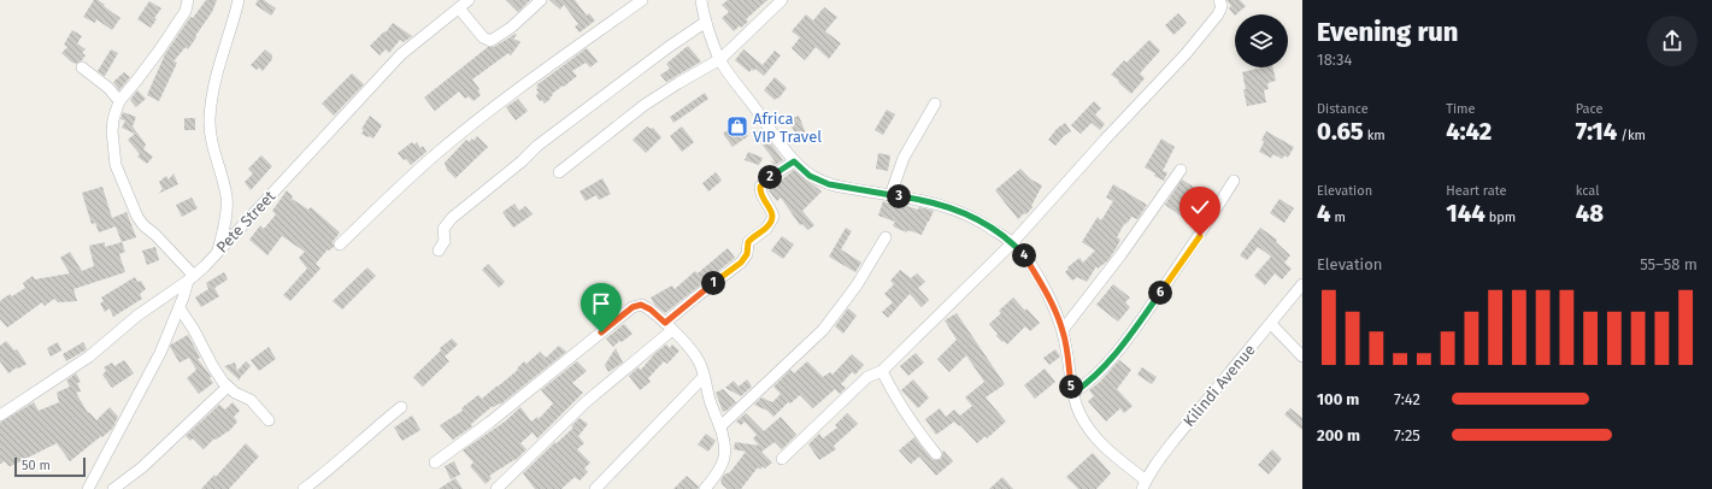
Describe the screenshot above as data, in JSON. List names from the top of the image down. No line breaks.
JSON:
{"streets":{"street":["Pete Street","Kilindi Avenue"]},"places":{"shop":["Africa VIP Travel"]},"scale_bar":"50 m","page":{"heading":["Evening run","18:34"],"stats":[["Distance","0.65 km"],["Time","4:42"],["Pace","7:14 /km"],["Elevation","4 m"],["Heart rate","144 bpm"],["kcal","48"]],"pins":["2","3","4","1","6","5"],"chart":["Elevation","55–58 m"],"list":[{"name":"100 m","note":"7:42"},{"name":"200 m","note":"7:25"}],"scale":"50 m"}}
